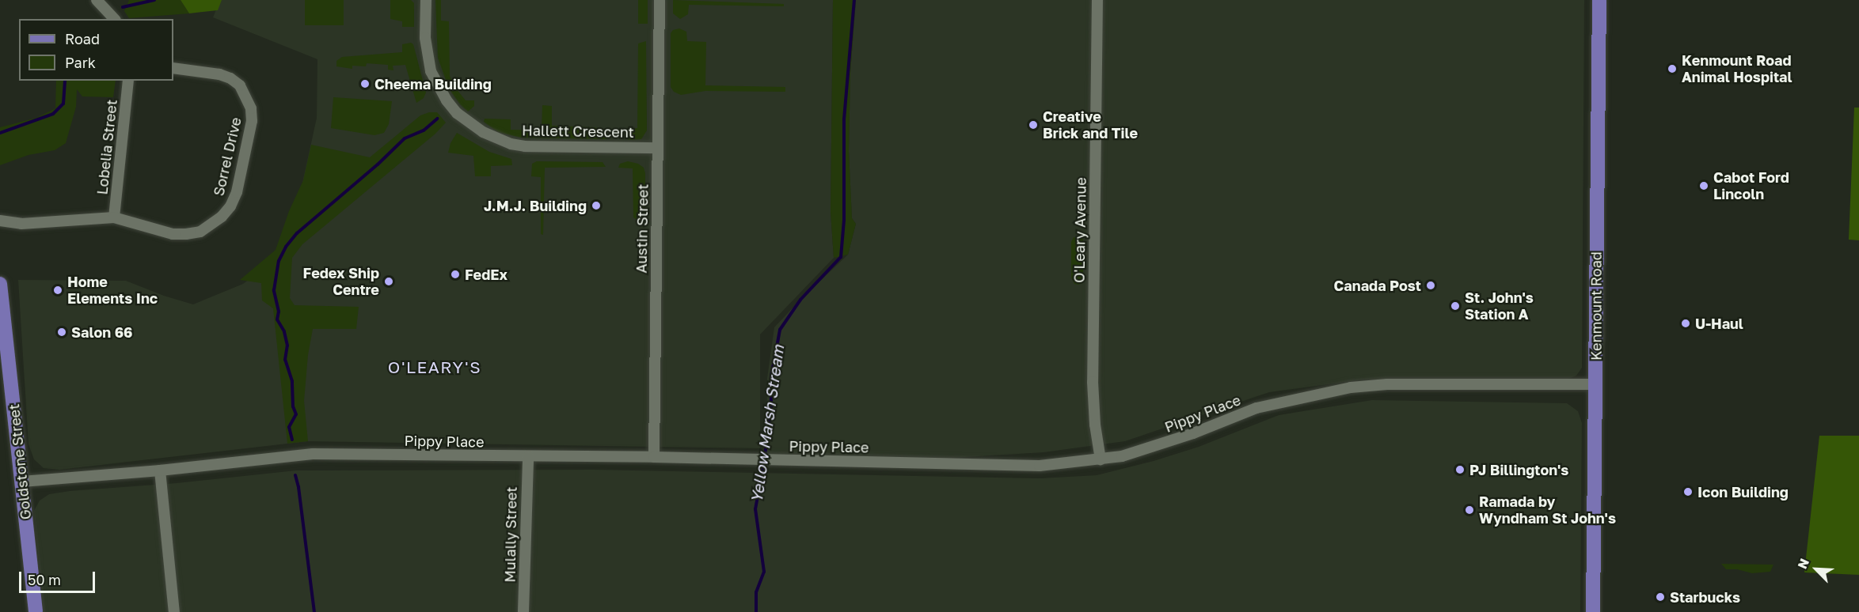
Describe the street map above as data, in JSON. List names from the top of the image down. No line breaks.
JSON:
{"streets":{"main road":["Kenmount Road","Goldstone Street"],"street":["Hallett Crescent","Lobelia Street","Sorrel Drive","Austin Street","O'Leary Avenue","Pippy Place","Mulally Street"]},"crossings":[["Hallett Crescent","Austin Street"],["Lobelia Street","Sorrel Drive"],["Austin Street","Pippy Place"],["O'Leary Avenue","Pippy Place"],["Kenmount Road","Pippy Place"],["Pippy Place","Goldstone Street"],["Pippy Place","Mulally Street"]],"districts":["O'LEARY'S"],"water":["Yellow Marsh Stream"],"places":["Kenmount Road Animal Hospital","Cheema Building","Creative Brick and Tile","Cabot Ford Lincoln","J.M.J. Building","FedEx","Fedex Ship Centre","Canada Post","Home Elements Inc","St. John's Station A","U-Haul","Salon 66","PJ Billington's","Icon Building","Ramada by Wyndham St John's","Starbucks"],"legend":["Road","Park"],"scale_bar":"50 m","north":"top left"}
